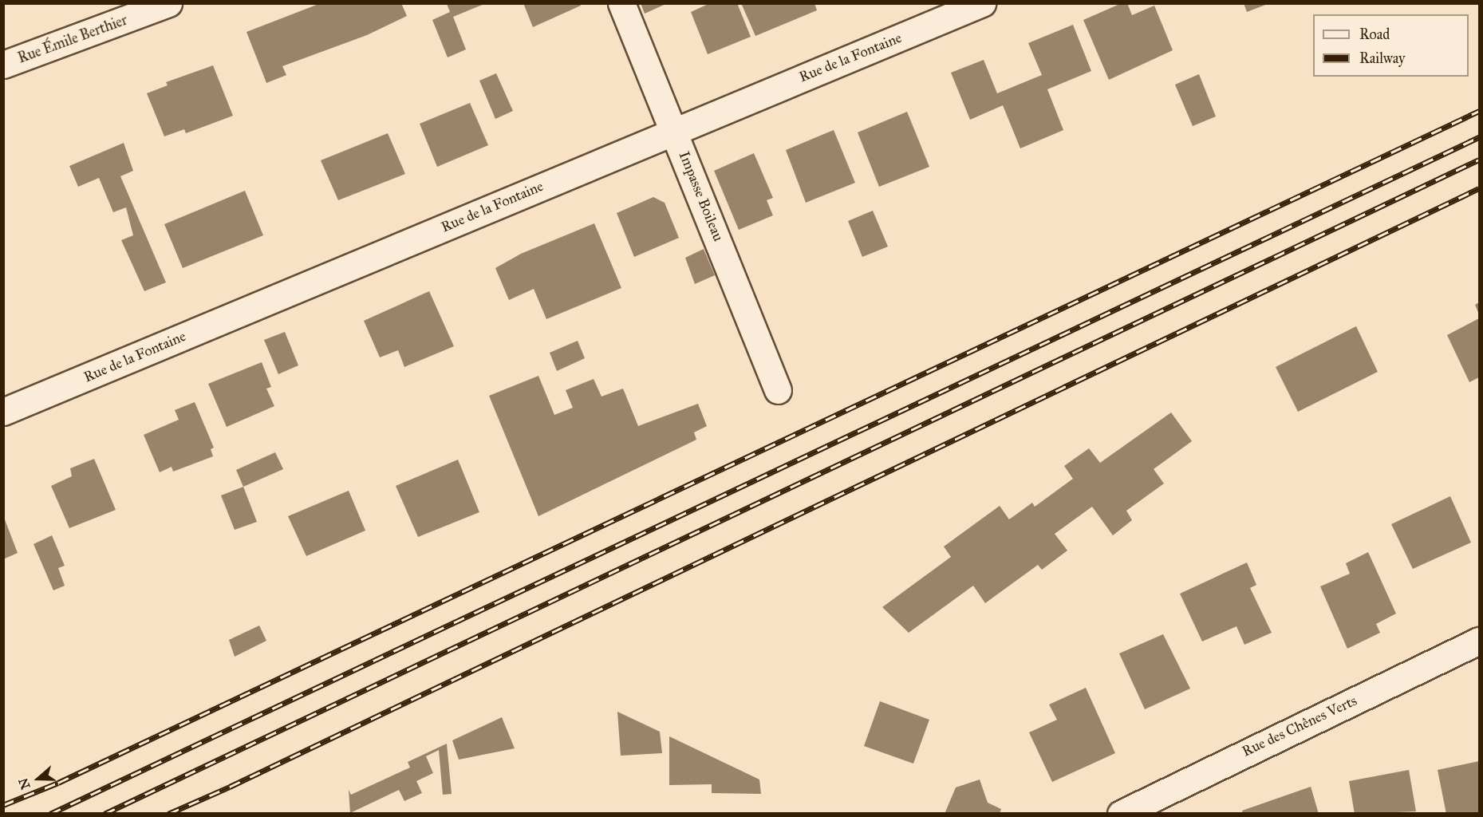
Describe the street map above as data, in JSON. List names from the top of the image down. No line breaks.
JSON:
{"streets":{"street":["Rue Émile Berthier","Rue de la Fontaine","Impasse Boileau","Rue des Chênes Verts"]},"crossings":[["Rue de la Fontaine","Impasse Boileau"]],"legend":["Road","Railway"],"north":"left"}
